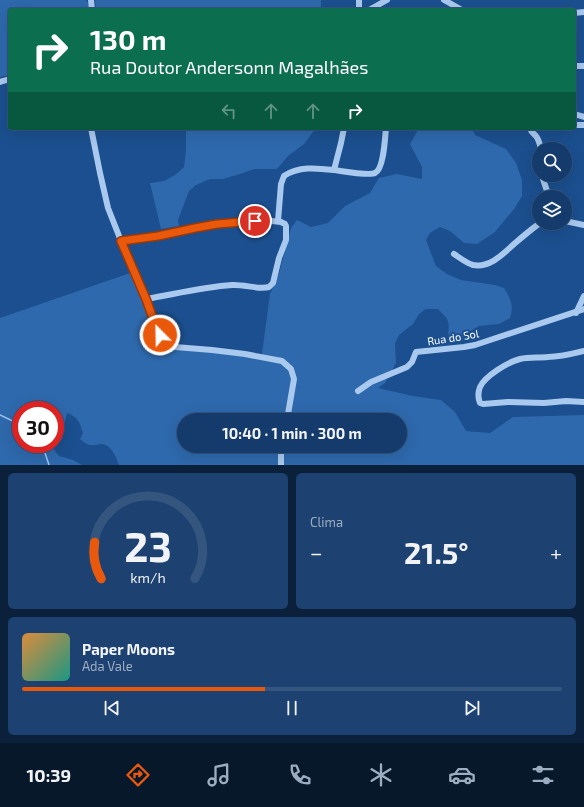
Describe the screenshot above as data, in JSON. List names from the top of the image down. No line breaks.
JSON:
{"streets":{"street":["Rua do Sol"]},"page":{"turn":["130 m","Rua Doutor Andersonn Magalhães"],"limit":"30","trip":"10:40 · 1 min · 300 m","tile":"Clima","heat":["−","21.5°","+"],"song":["Paper Moons","Ada Vale"],"tabs":"10:39","gauge":["23","km/h"]}}
